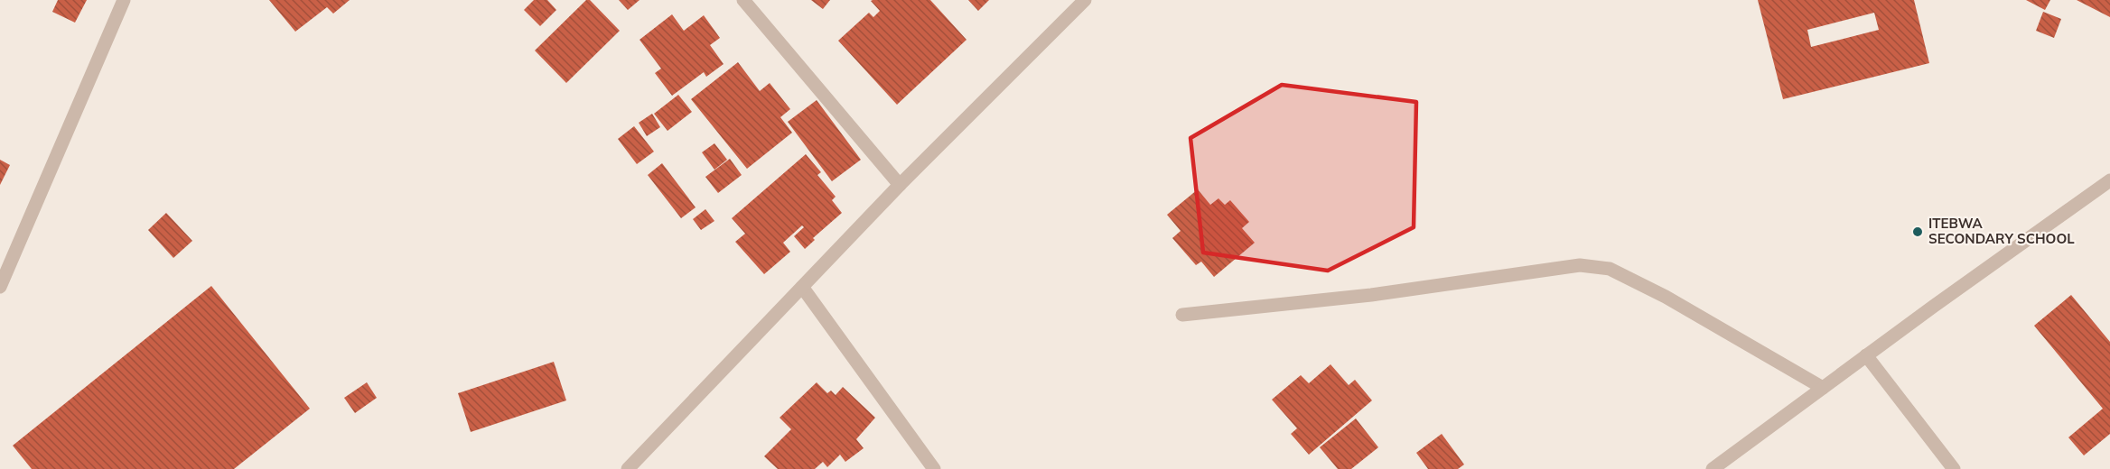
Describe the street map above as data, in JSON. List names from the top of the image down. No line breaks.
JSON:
{"places":["ITEBWA SECONDARY SCHOOL"]}
